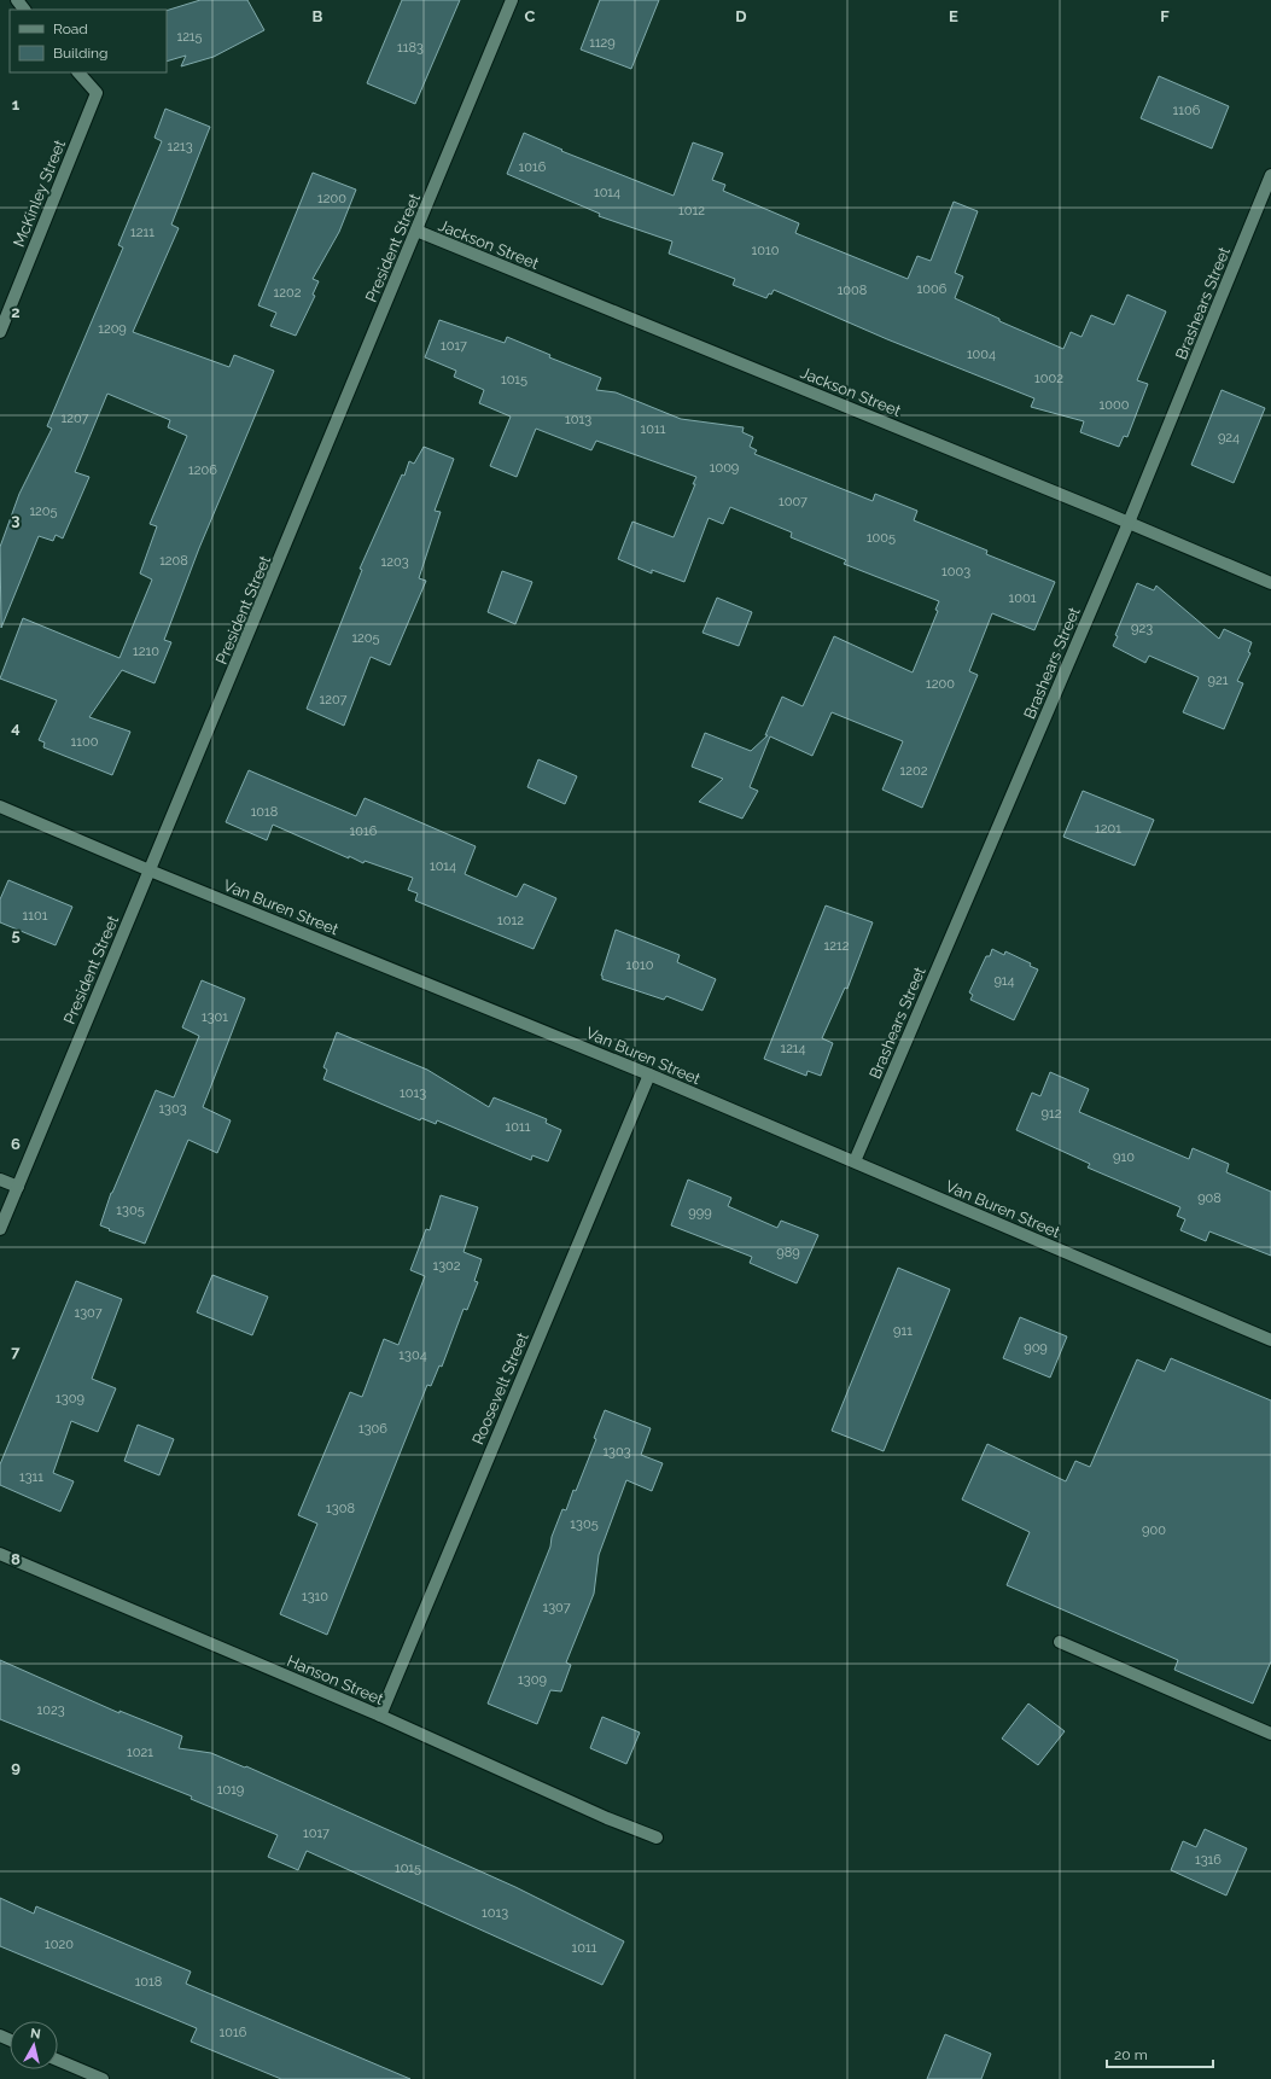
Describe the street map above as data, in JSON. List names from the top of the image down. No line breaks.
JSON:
{"streets":{"street":["McKinley Street","Jackson Street","President Street","Brashears Street","Van Buren Street","Roosevelt Street","Hanson Street"]},"crossings":[["Jackson Street","President Street"],["Jackson Street","Brashears Street"],["President Street","Van Buren Street"],["Brashears Street","Van Buren Street"],["Van Buren Street","Roosevelt Street"],["Roosevelt Street","Hanson Street"]],"house_numbers":["1215","1129","1183","1106","1213","1016","1014","1200","1012","1211","1010","1006","1008","1202","1209","1017","1004","1002","1015","1000","1207","1013","1011","924","1009","1206","1007","1205","1005","1208","1203","1003","1001","923","1205","1210","921","1200","1207","1100","1202","1018","1201","1016","1014","1101","1012","1212","1010","914","1301","1214","1013","1303","912","1011","910","908","1305","999","989","1302","1307","911","909","1304","1309","1306","1303","1311","1308","1305","900","1310","1307","1309","1023","1021","1019","1017","1316","1015","1013","1020","1011","1018","1016"],"legend":["Road","Building"],"scale_bar":"20 m","north":"top","grid":{"columns":["B","C","D","E","F"],"rows":["1","2","3","4","5","6","7","8","9"]}}
